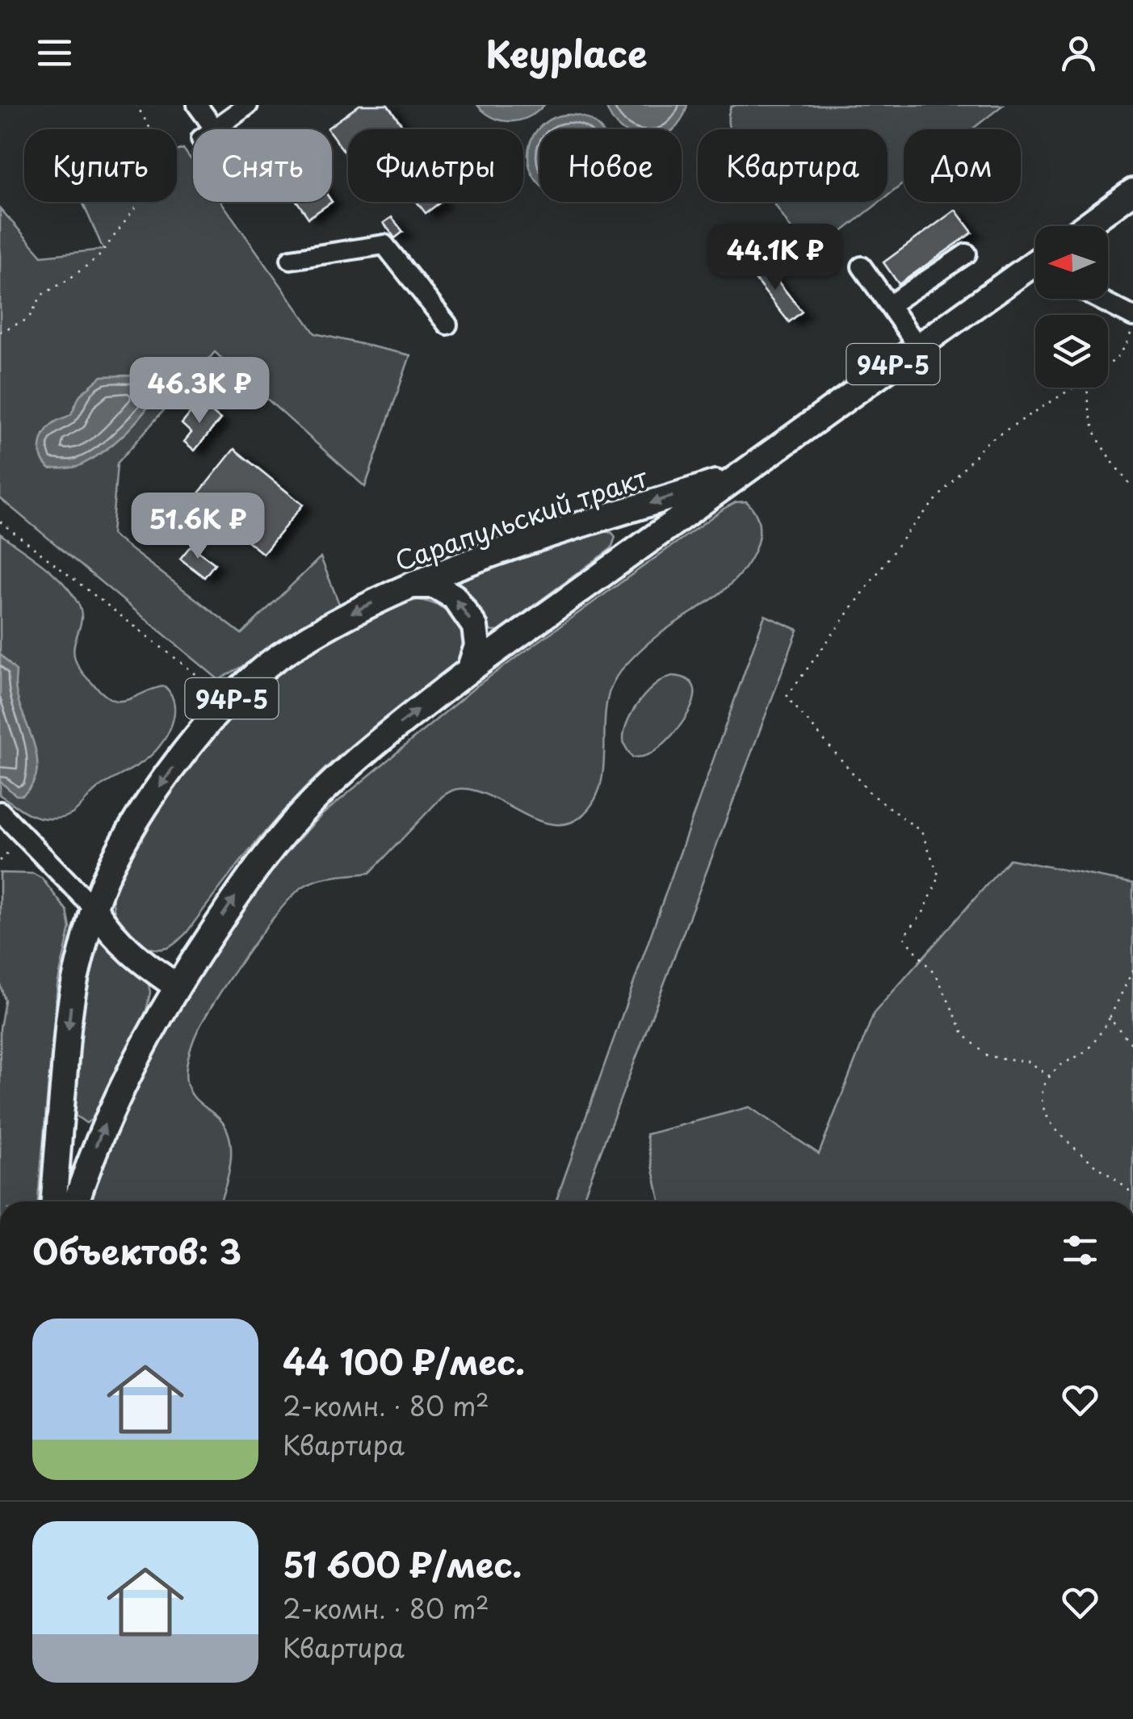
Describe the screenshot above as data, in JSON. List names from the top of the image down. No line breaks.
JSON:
{"streets":{"main road":["94Р-5","Сарапульский тракт"]},"north":"left","page":{"header":"Keyplace","chip":["Купить","Снять","Фильтры","Новое","Квартира","Дом"],"price":["44.1K ₽","46.3K ₽","51.6K ₽"],"heading":"Объектов: 3","list":[{"name":"44 100 ₽/мес.","note":"2-комн. · 80 m² · Квартира"},{"name":"51 600 ₽/мес.","note":"2-комн. · 80 m² · Квартира"}]}}
